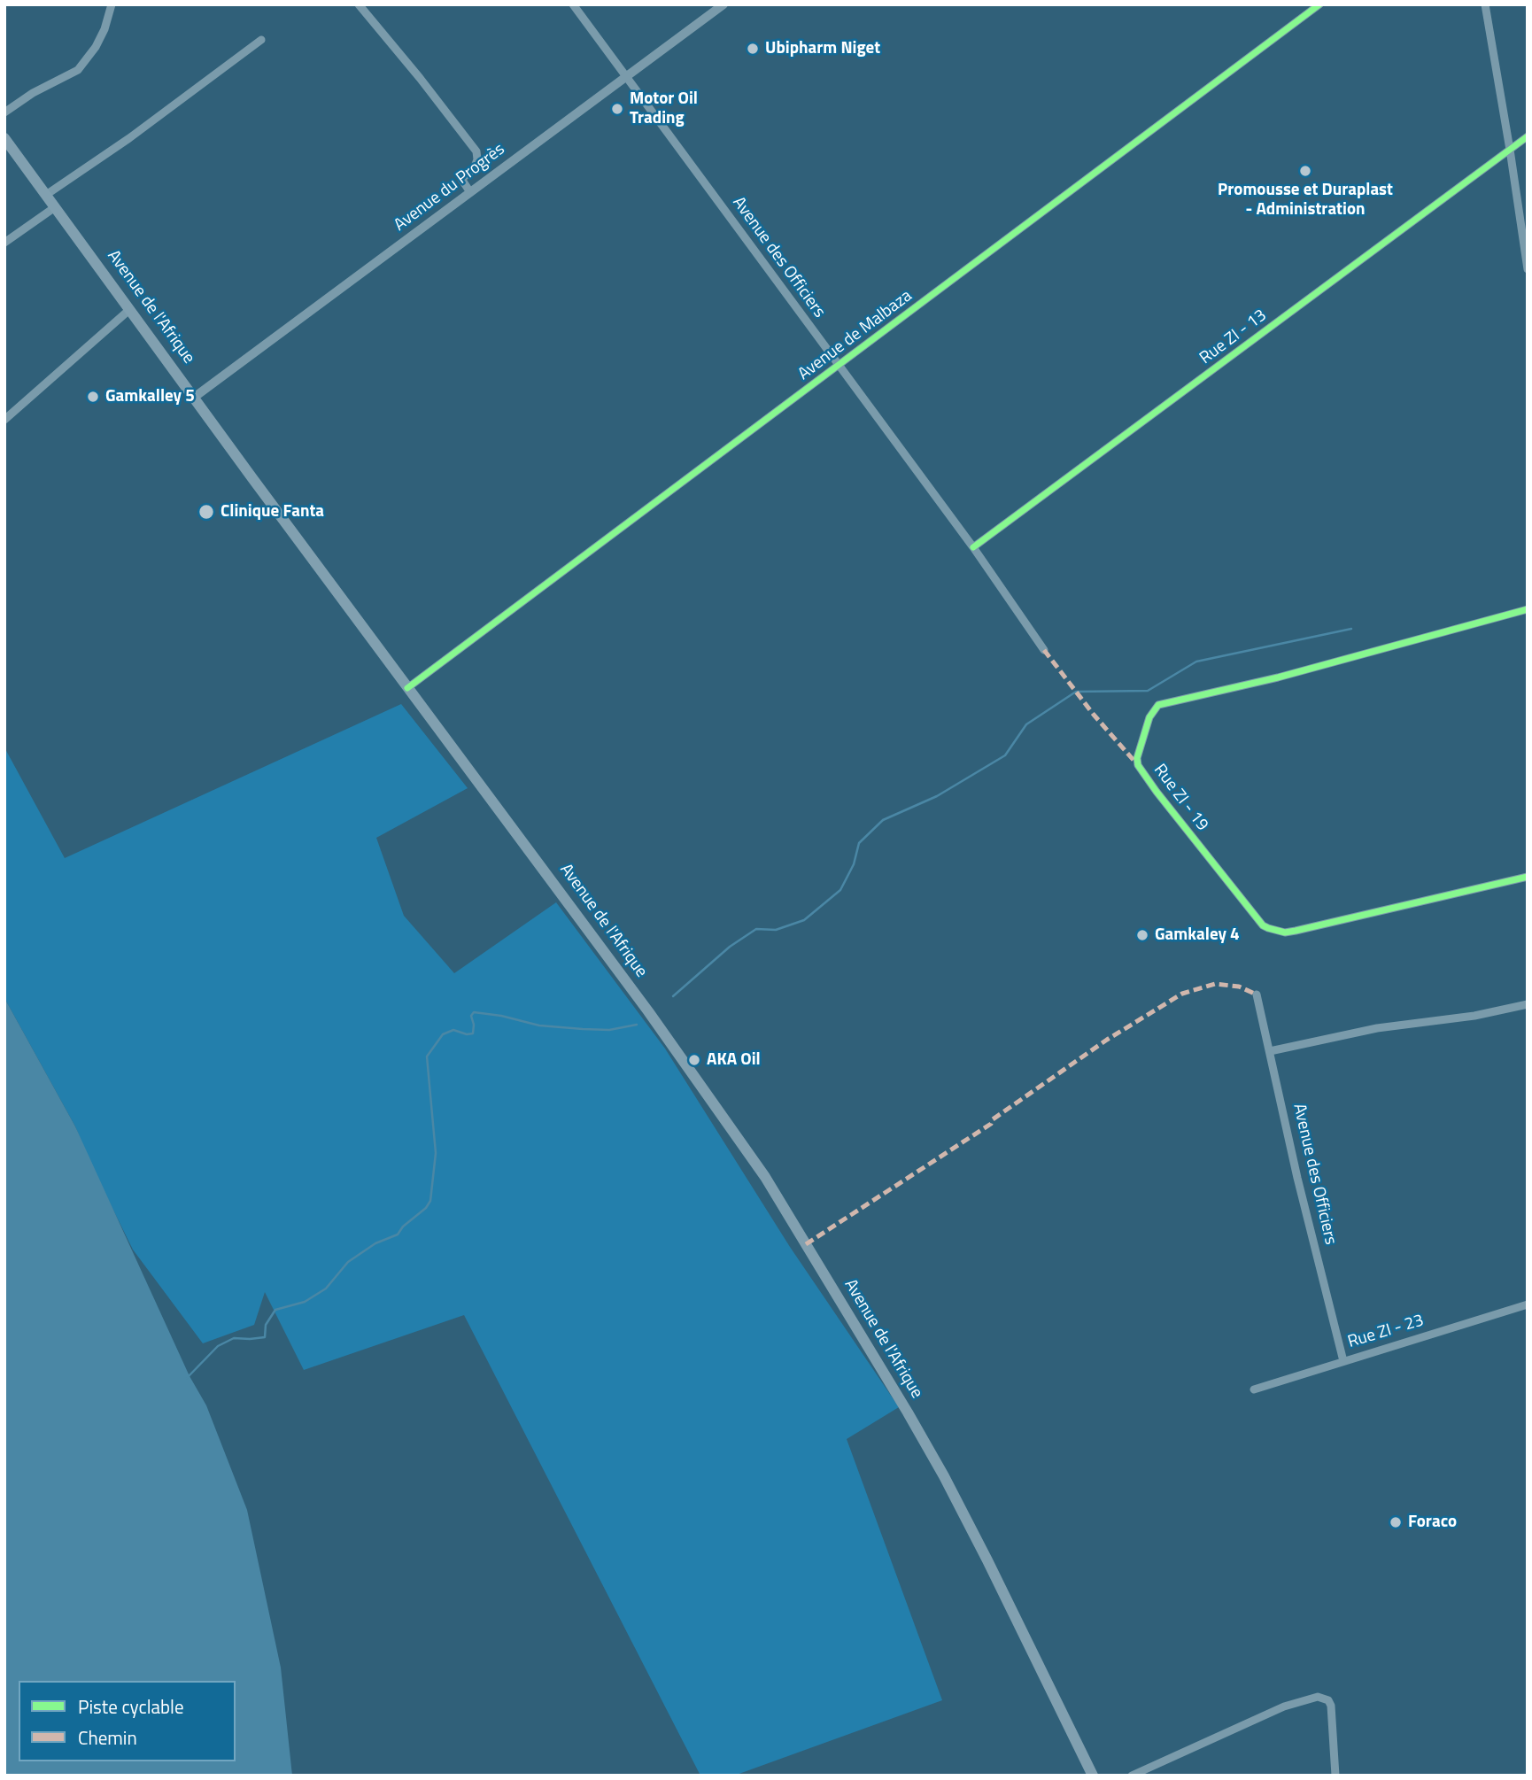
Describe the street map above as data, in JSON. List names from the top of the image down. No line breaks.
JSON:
{"streets":{"main road":["Avenue de l'Afrique"],"street":["Avenue du Progrès","Avenue des Officiers","Avenue de Malbaza","Rue ZI - 13","Rue ZI - 19","Rue ZI - 23"]},"crossings":[["Avenue du Progrès","Avenue des Officiers"],["Avenue du Progrès","Avenue de l'Afrique"],["Avenue des Officiers","Avenue de Malbaza"],["Avenue des Officiers","Rue ZI - 13"],["Avenue des Officiers","Rue ZI - 23"],["Avenue de l'Afrique","Avenue de Malbaza"]],"places":["Ubipharm Niget","Motor Oil Trading","Promousse et Duraplast - Administration","Gamkalley 5","Clinique Fanta","Gamkaley 4","AKA Oil","Foraco"],"legend":["Piste cyclable","Chemin"]}
